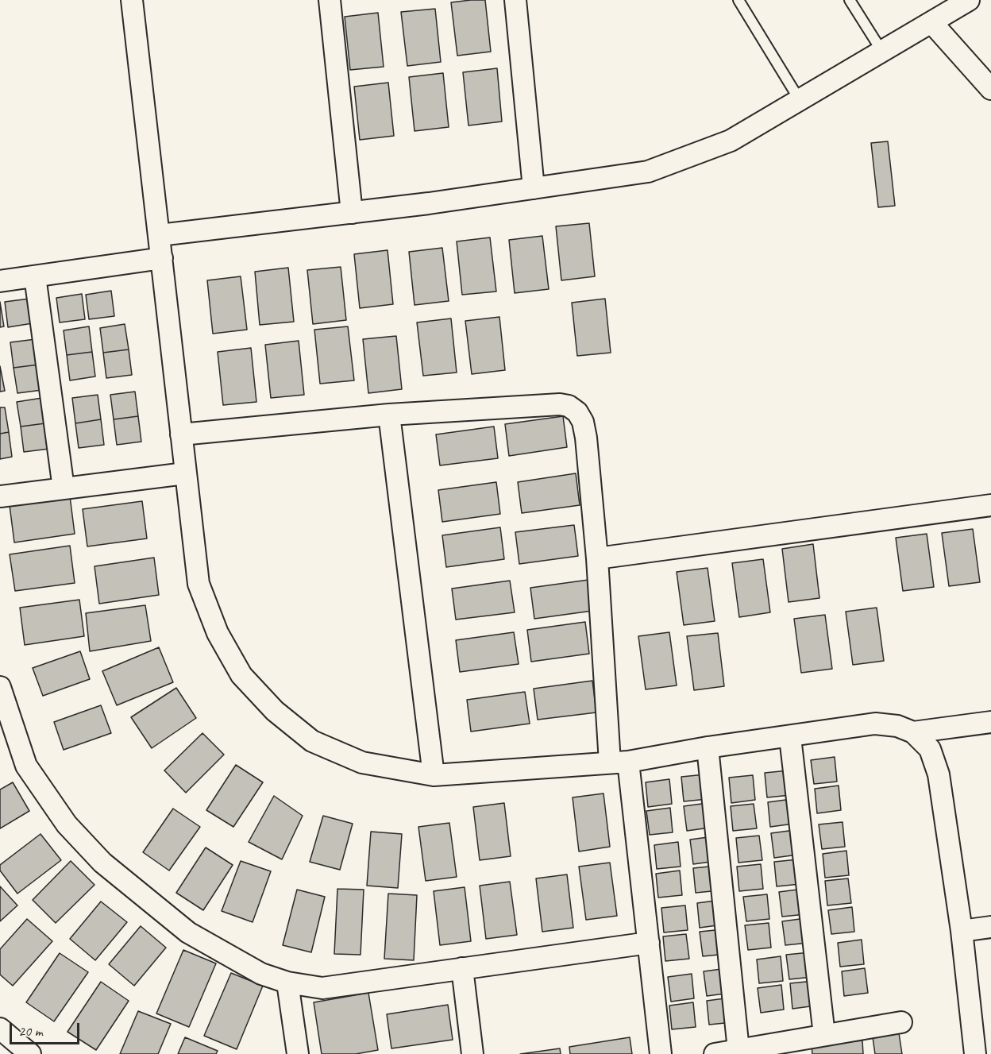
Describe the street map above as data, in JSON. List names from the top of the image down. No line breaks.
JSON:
{"scale_bar":"20 m"}
